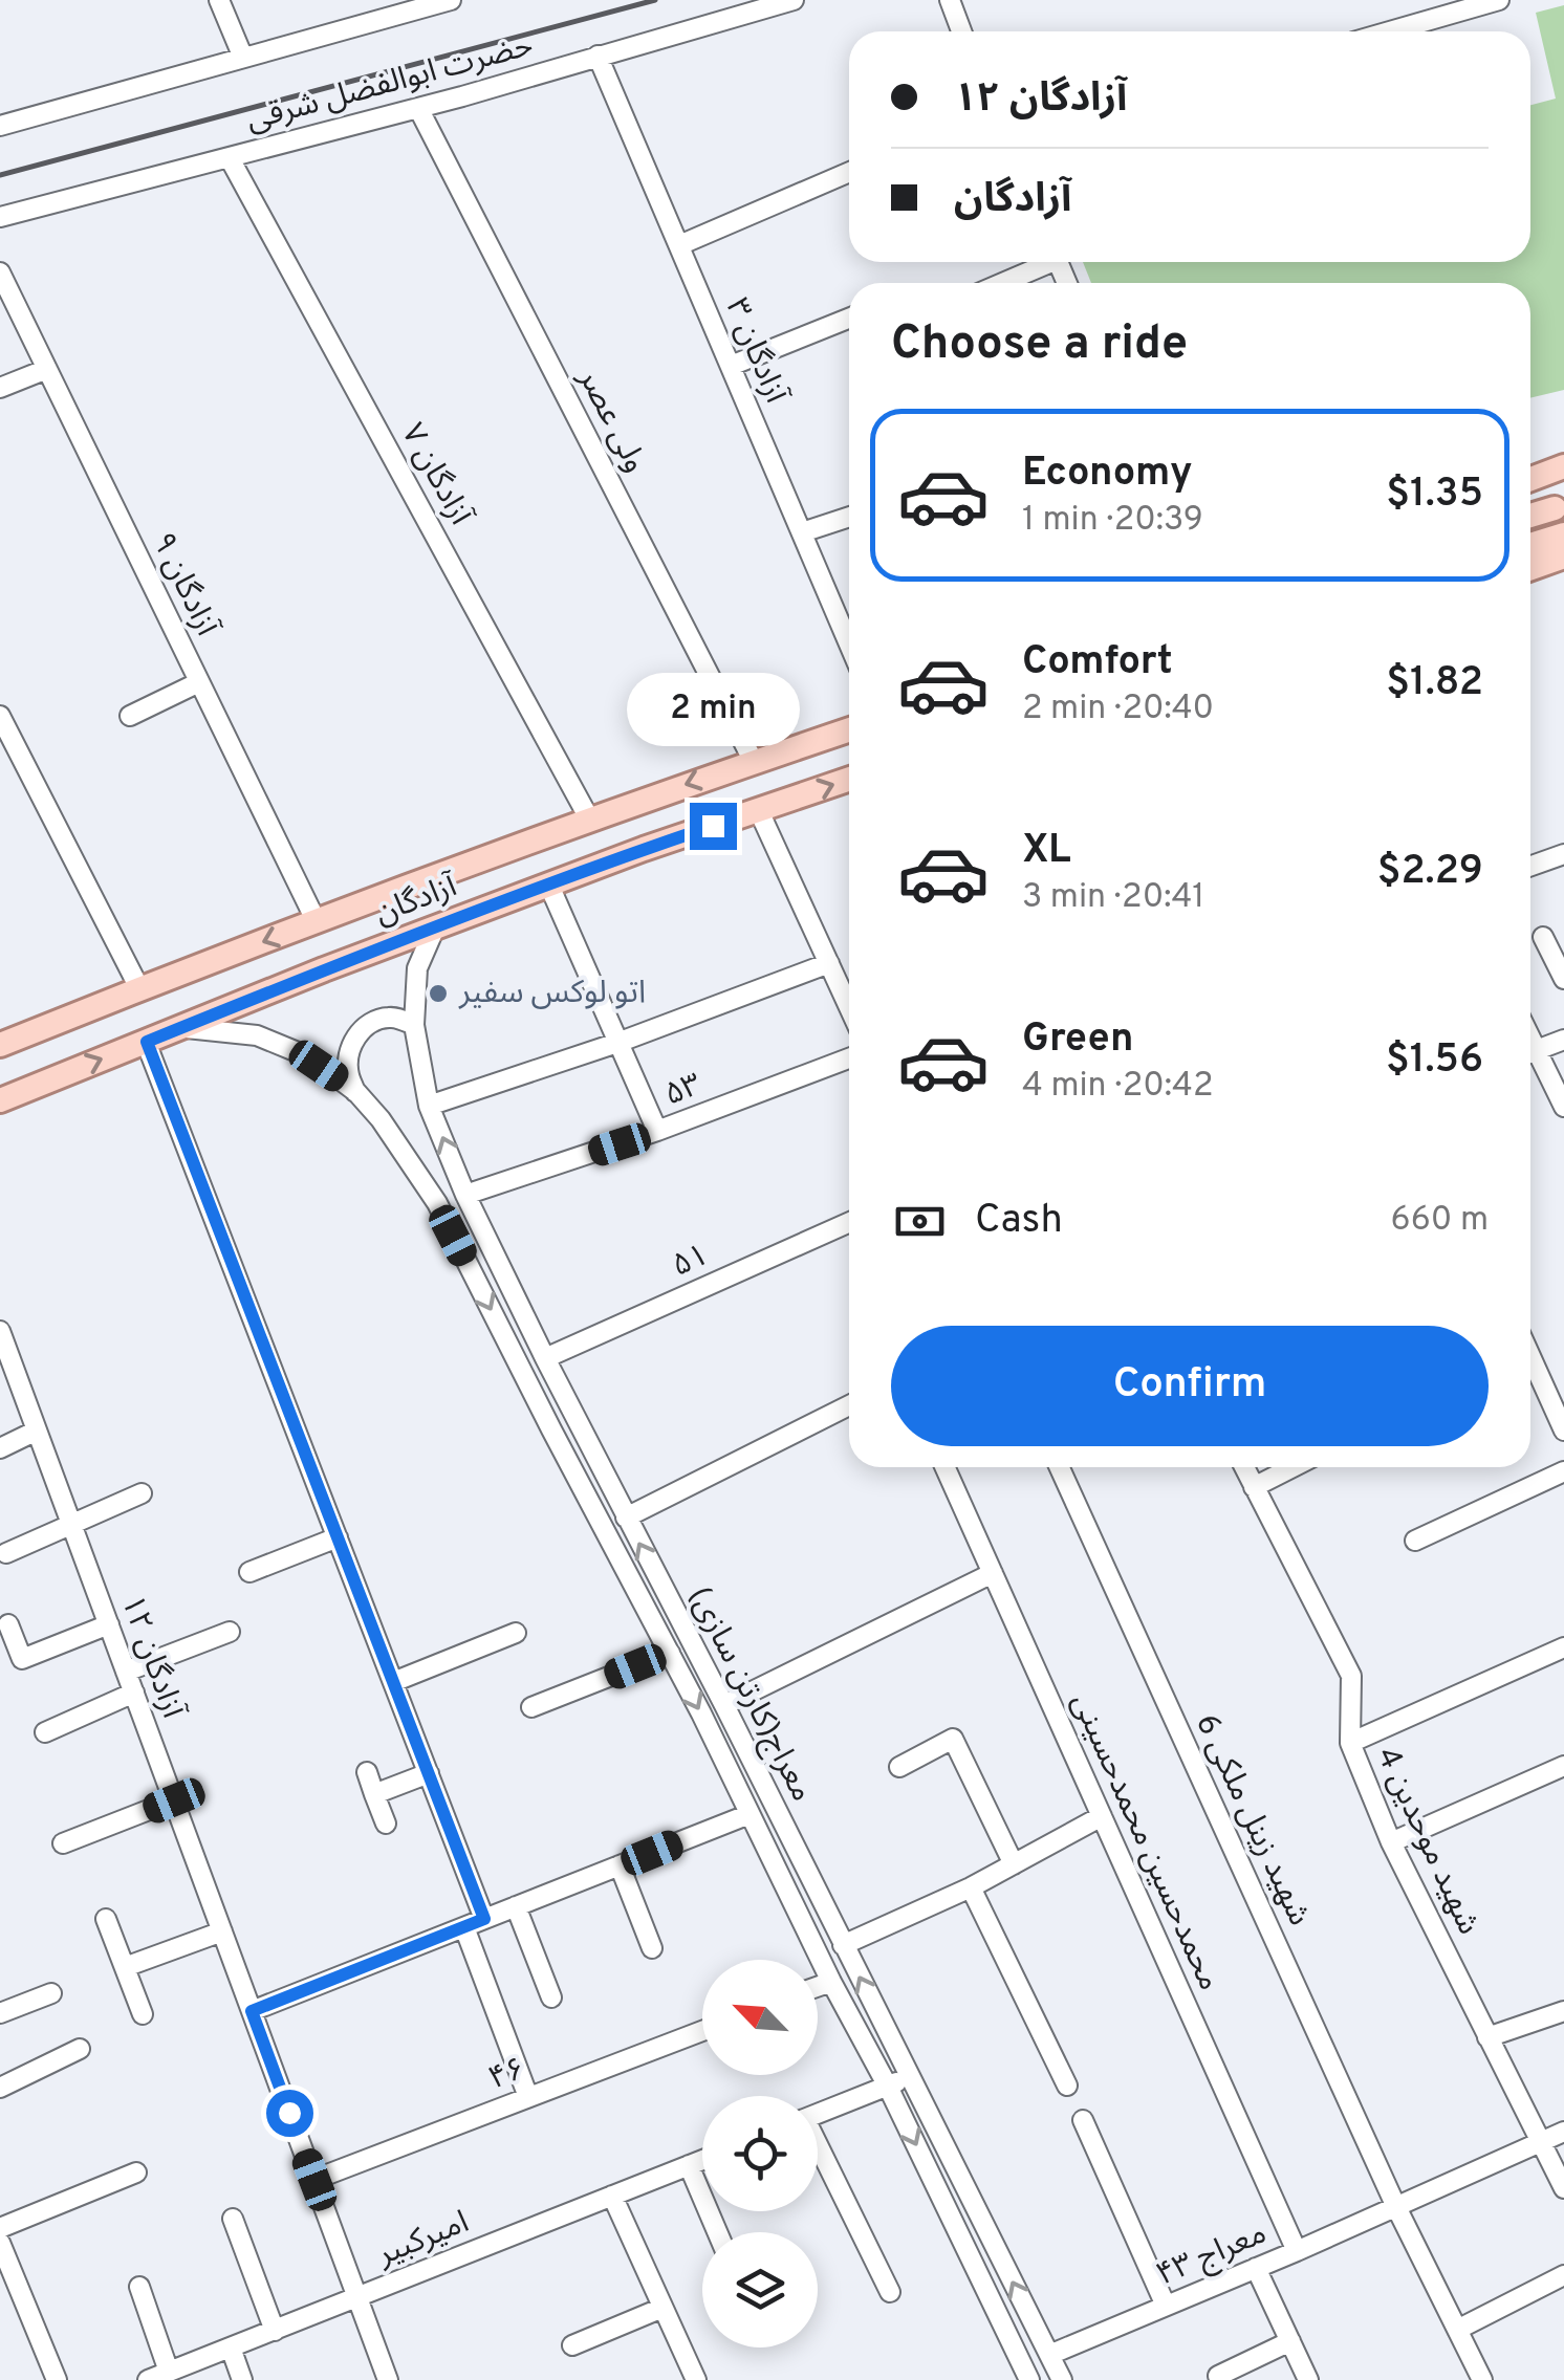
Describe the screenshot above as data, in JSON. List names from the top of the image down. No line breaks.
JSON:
{"streets":{"main road":["آزادگان"],"street":["حضرت ابوالفضل شرقی","۳ آزادگان","ولی عصر","۷ آزادگان","۹ آزادگان","۵۳","۵۱","۱۲ آزادگان","معراج(کارتن سازی)","6 شهید زینل ملکی","4 شهید موحدین","محمدحسین محمدحسینی","۴۶","امیرکبیر","معراج ۴۳"]},"crossings":[["حضرت ابوالفضل شرقی","۳ آزادگان"],["حضرت ابوالفضل شرقی","ولی عصر"],["حضرت ابوالفضل شرقی","۷ آزادگان"],["ولی عصر","آزادگان"],["۷ آزادگان","آزادگان"],["۹ آزادگان","آزادگان"],["آزادگان","معراج(کارتن سازی)"],["۵۳","معراج(کارتن سازی)"],["۵۱","معراج(کارتن سازی)"],["۱۲ آزادگان","۴۶"],["۱۲ آزادگان","امیرکبیر"],["معراج(کارتن سازی)","معراج ۴۳"],["6 شهید زینل ملکی","معراج ۴۳"],["4 شهید موحدین","معراج ۴۳"],["محمدحسین محمدحسینی","معراج ۴۳"]],"places":["اتو لوکس سفیر"],"north":"top left","page":{"banner":["۱۲ آزادگان","آزادگان"],"heading":"Choose a ride","list":[{"name":"Economy","note":"1 min · 20:39","value":"$1.35"},{"name":"Comfort","note":"2 min · 20:40","value":"$1.82"},{"name":"XL","note":"3 min · 20:41","value":"$2.29"},{"name":"Green","note":"4 min · 20:42","value":"$1.56"}],"bubble":"2 min","pay":["Cash","660 m"],"buttons":"Confirm"}}
